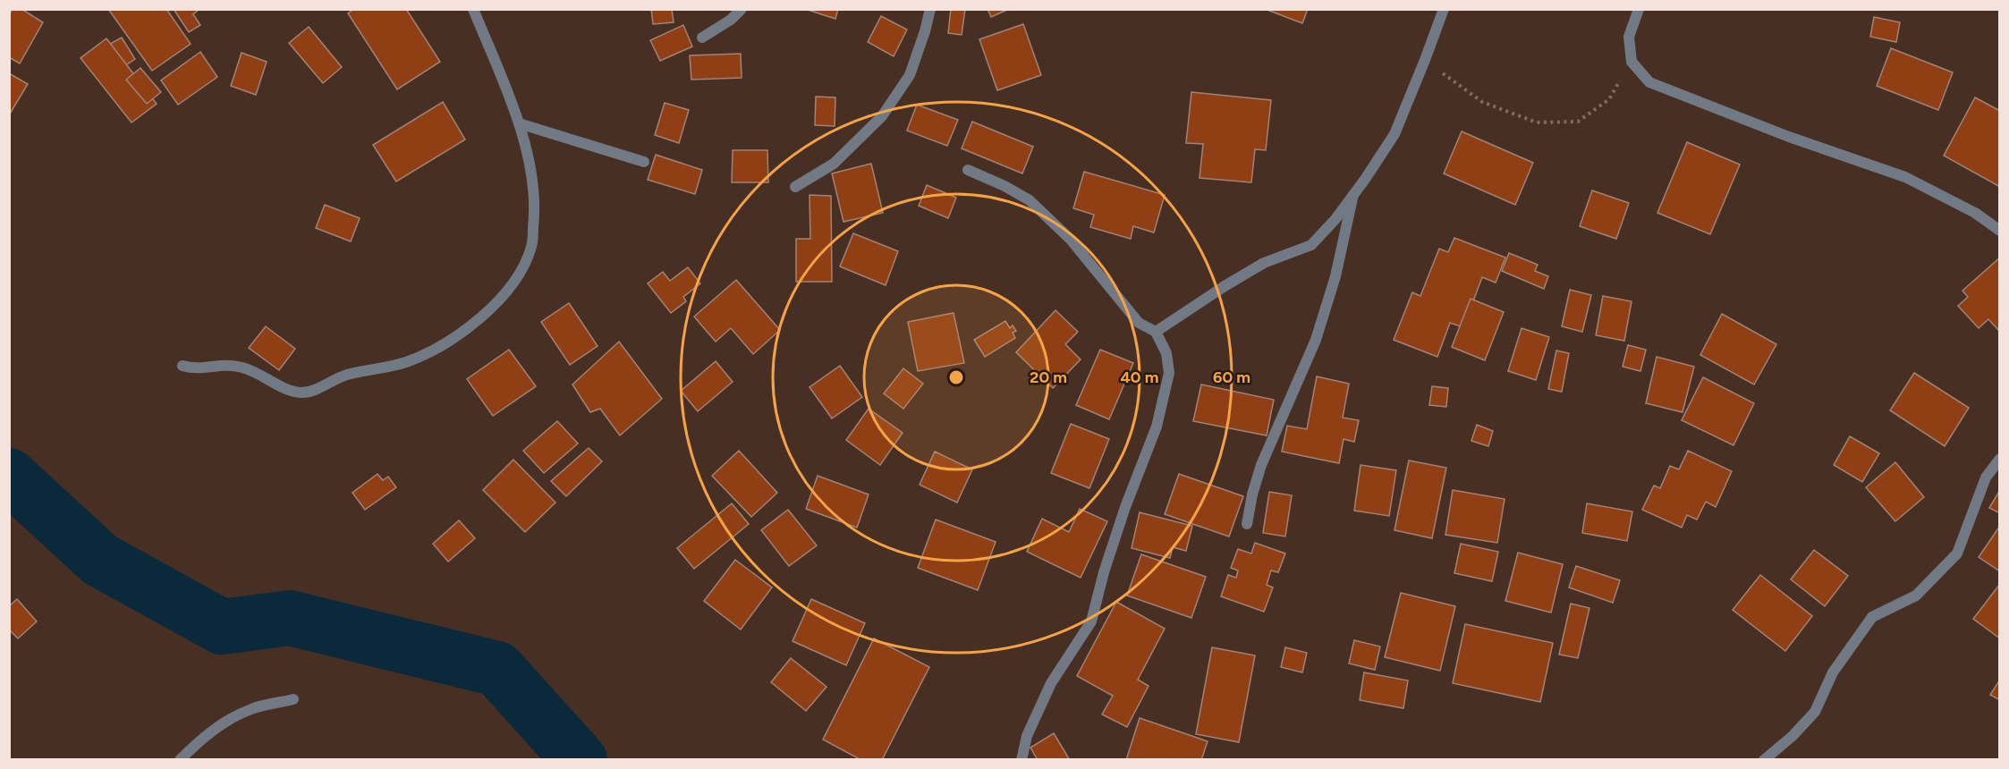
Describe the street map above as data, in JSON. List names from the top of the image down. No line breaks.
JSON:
{"rings":["20 m","40 m","60 m"]}
